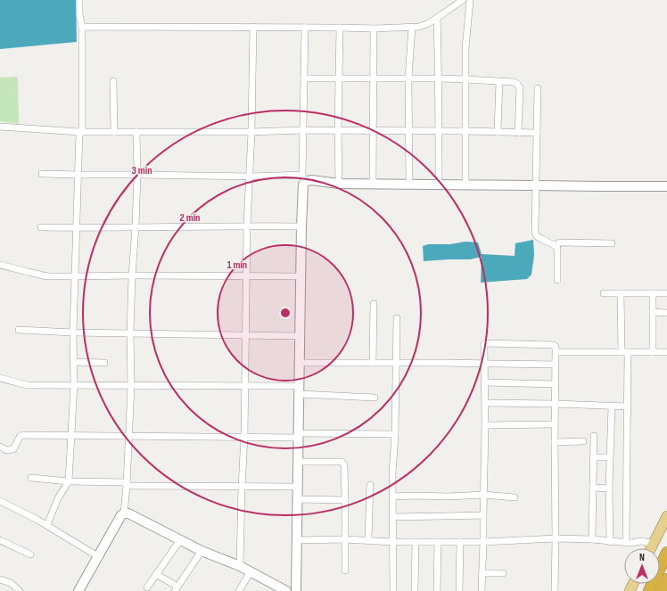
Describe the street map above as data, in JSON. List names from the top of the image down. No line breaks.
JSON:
{"north":"top","rings":["3 min","2 min","1 min"]}
